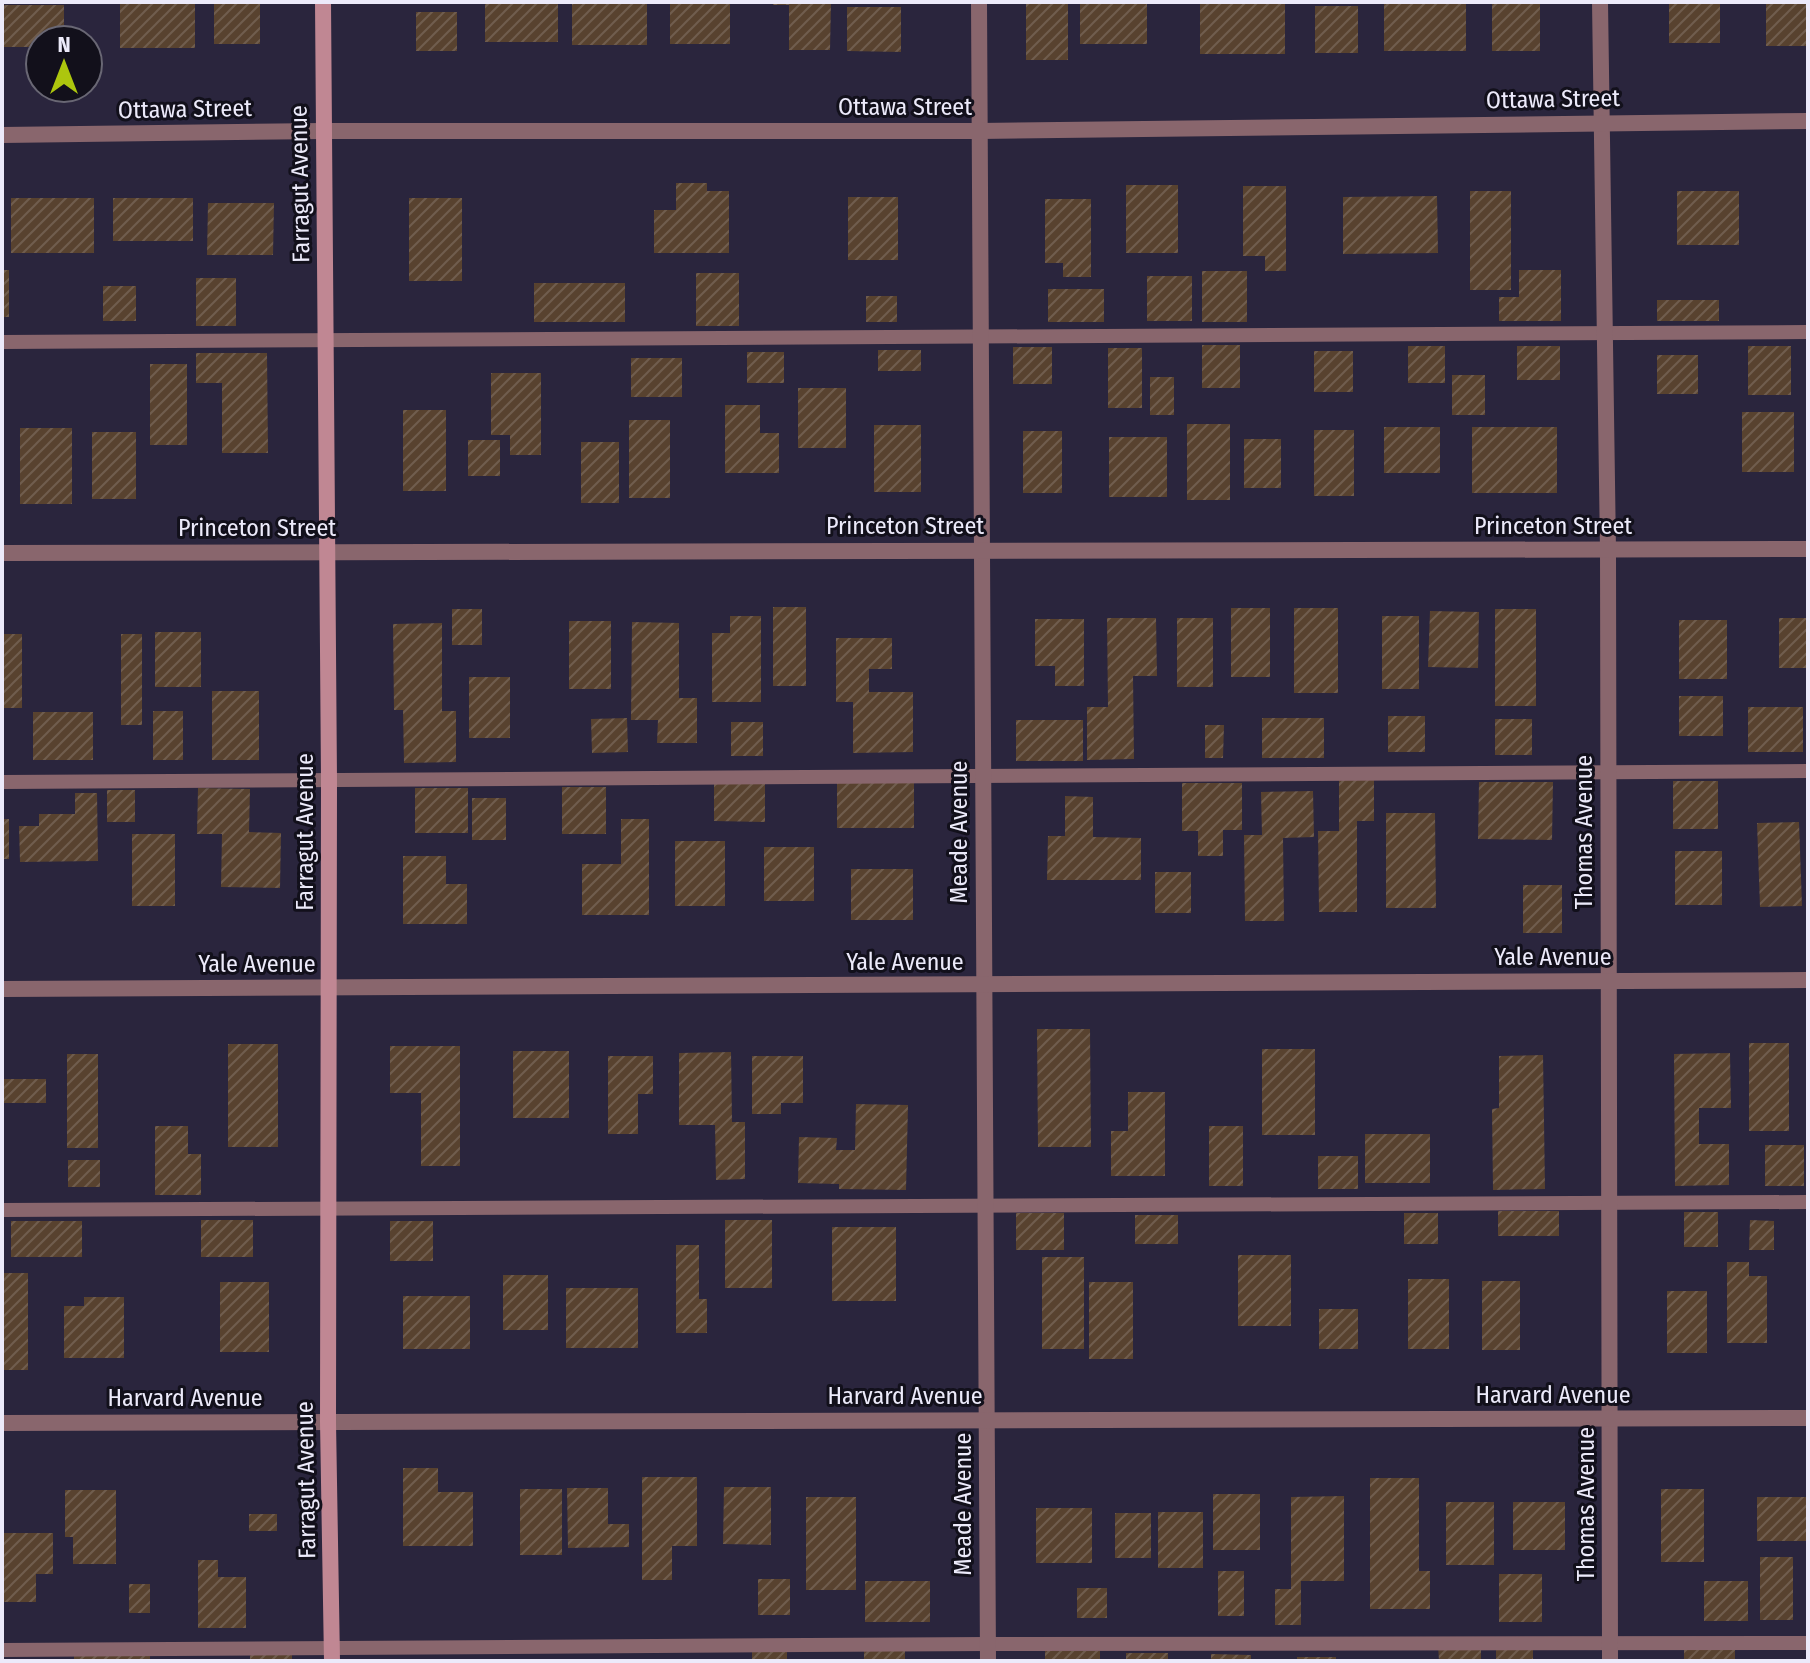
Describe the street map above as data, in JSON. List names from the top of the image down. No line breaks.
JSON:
{"streets":{"street":["Ottawa Street","Farragut Avenue","Princeton Street","Meade Avenue","Thomas Avenue","Yale Avenue","Harvard Avenue"]},"crossings":[["Ottawa Street","Farragut Avenue"],["Ottawa Street","Meade Avenue"],["Ottawa Street","Thomas Avenue"],["Farragut Avenue","Princeton Street"],["Farragut Avenue","Yale Avenue"],["Farragut Avenue","Harvard Avenue"],["Princeton Street","Meade Avenue"],["Princeton Street","Thomas Avenue"],["Meade Avenue","Yale Avenue"],["Meade Avenue","Harvard Avenue"],["Thomas Avenue","Yale Avenue"],["Thomas Avenue","Harvard Avenue"]],"north":"top"}
